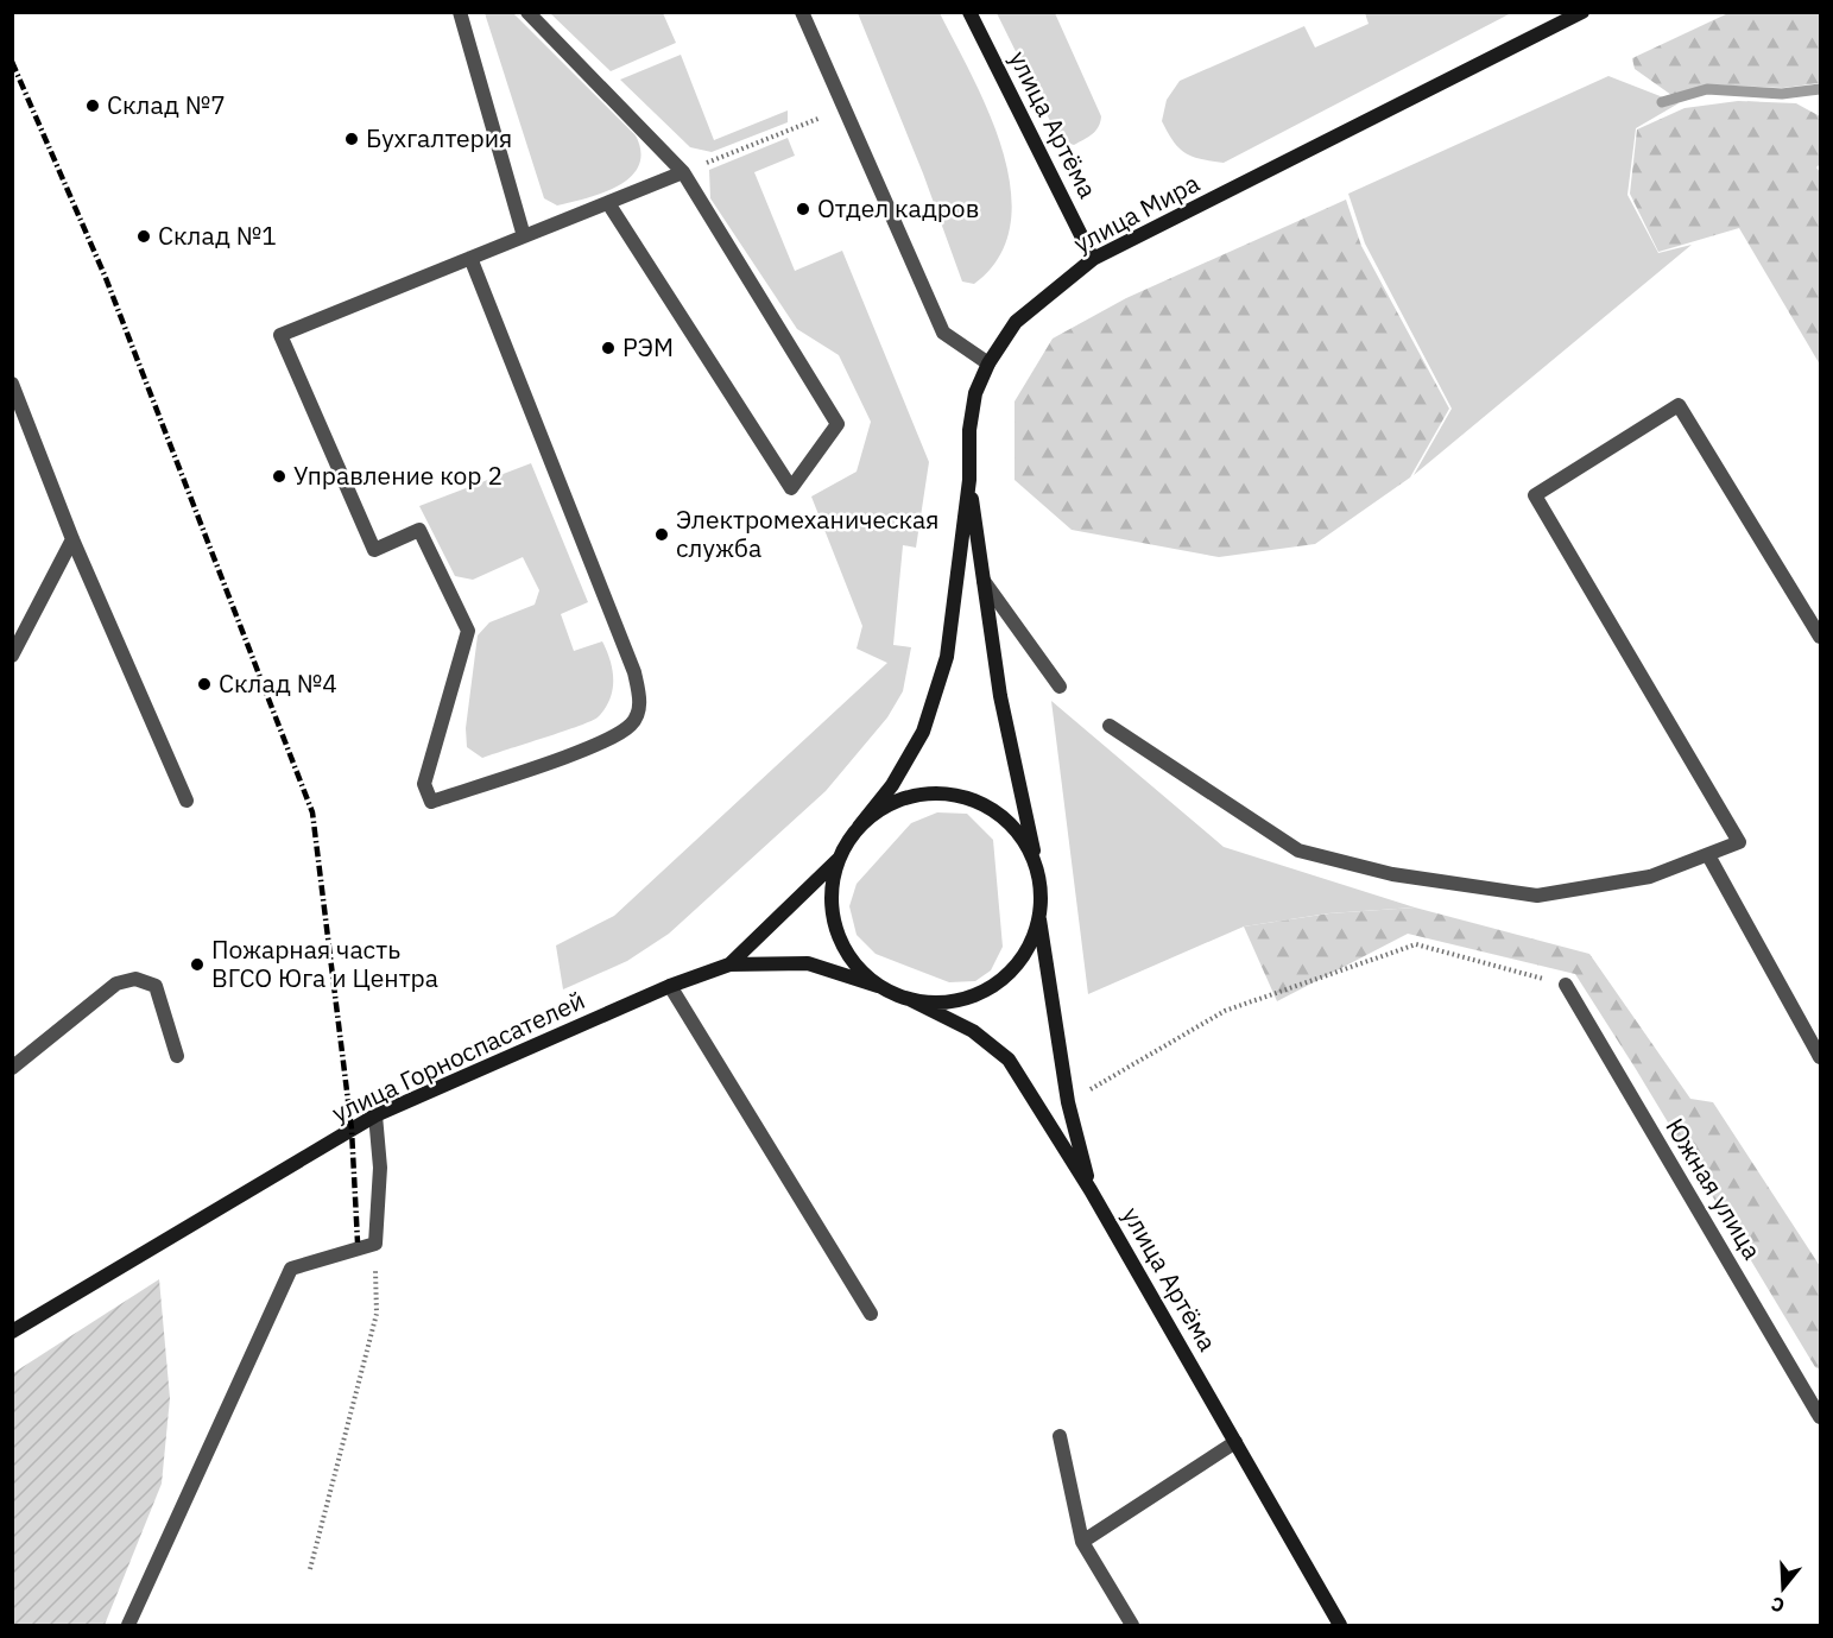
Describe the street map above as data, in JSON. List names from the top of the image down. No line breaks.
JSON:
{"streets":{"street":["улица Артёма","улица Мира","улица Горноспасателей","Южная улица"]},"crossings":[["улица Артёма","улица Мира"],["улица Артёма","улица Горноспасателей"],["улица Мира","улица Горноспасателей"]],"places":["Склад №7","Бухгалтерия","Отдел кадров","Склад №1","РЭМ","Управление кор 2","Электромеханическая служба","Склад №4","Пожарная часть ВГСО Юга и Центра"],"north":"bottom"}
